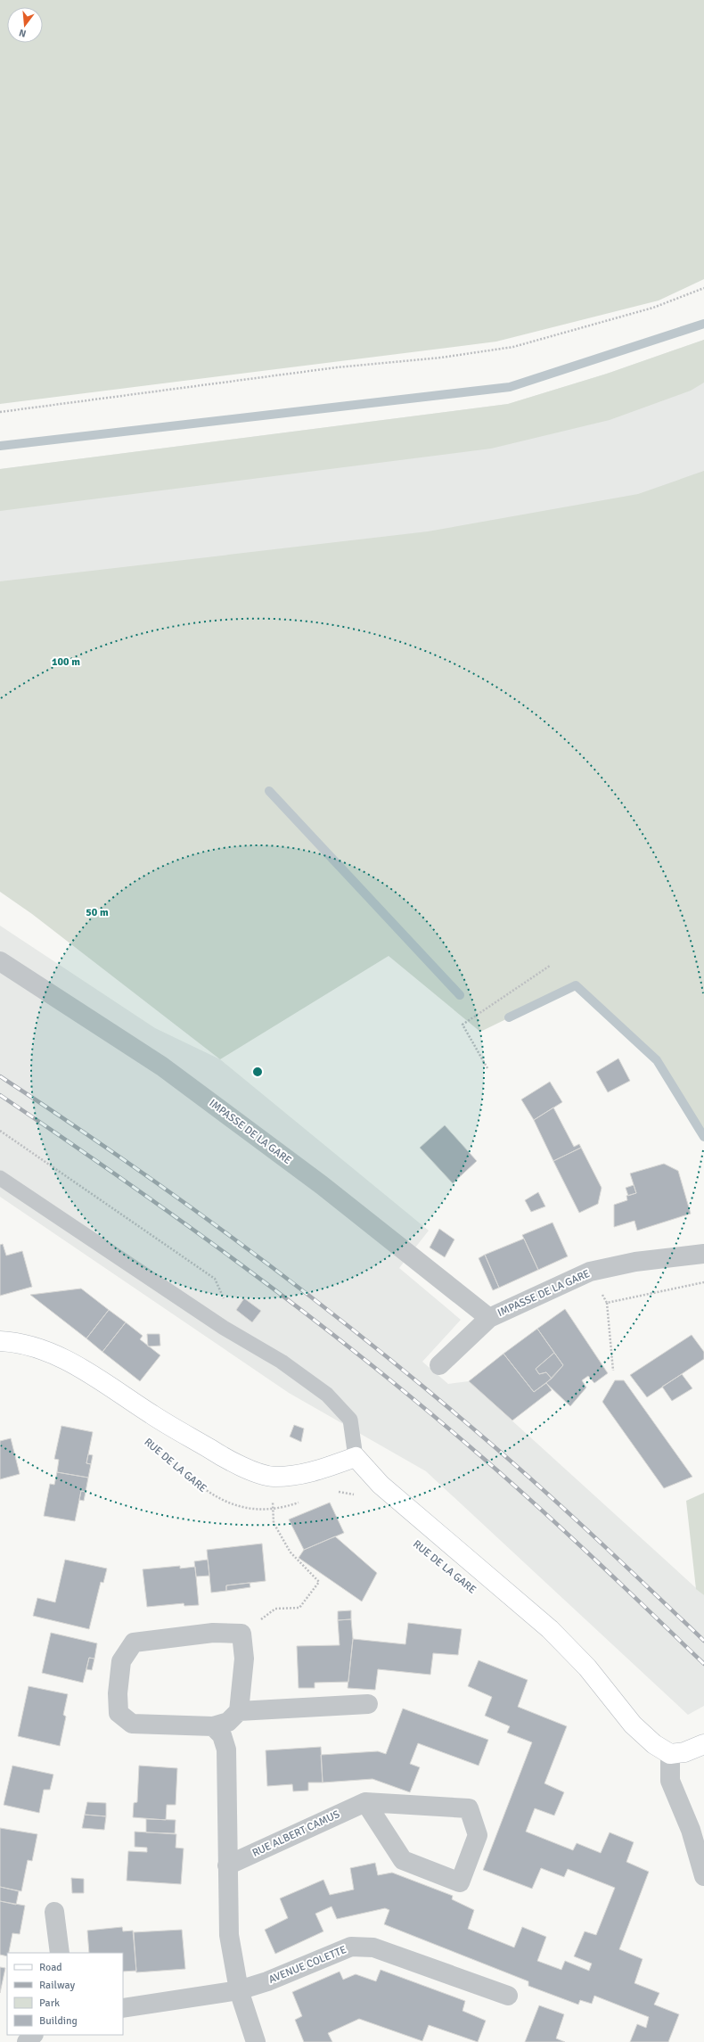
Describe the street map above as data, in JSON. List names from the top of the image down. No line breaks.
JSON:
{"streets":{"street":["IMPASSE DE LA GARE","RUE DE LA GARE","RUE ALBERT CAMUS","AVENUE COLETTE"]},"legend":["Road","Railway","Park","Building"],"north":"bottom","rings":["100 m","50 m"]}
